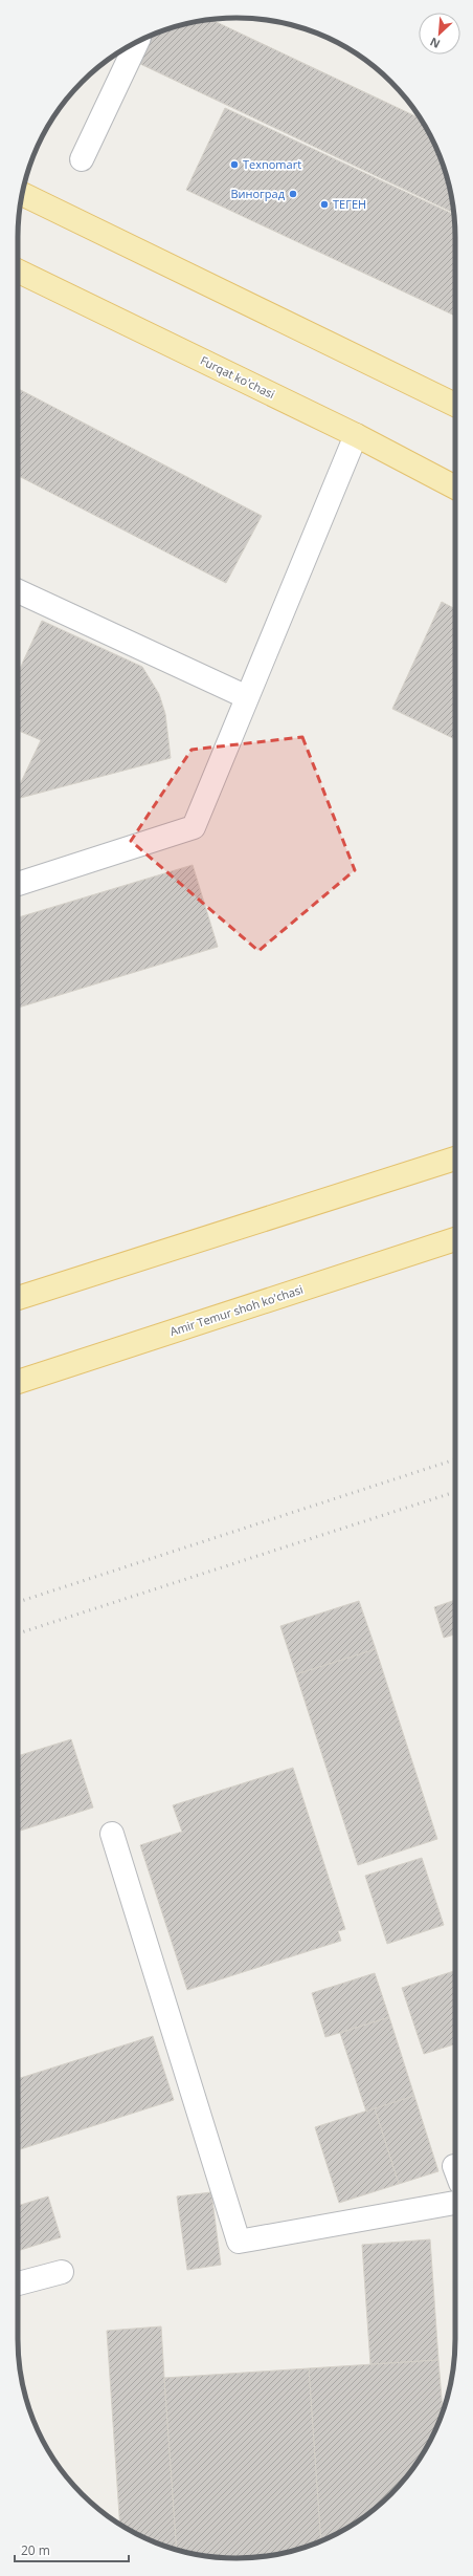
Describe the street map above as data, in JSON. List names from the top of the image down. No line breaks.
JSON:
{"streets":{"main road":["Furqat ko'chasi","Amir Temur shoh ko'chasi"]},"places":["Texnomart","Виноград","ТЕГЕН"],"scale_bar":"20 m","north":"bottom left"}
